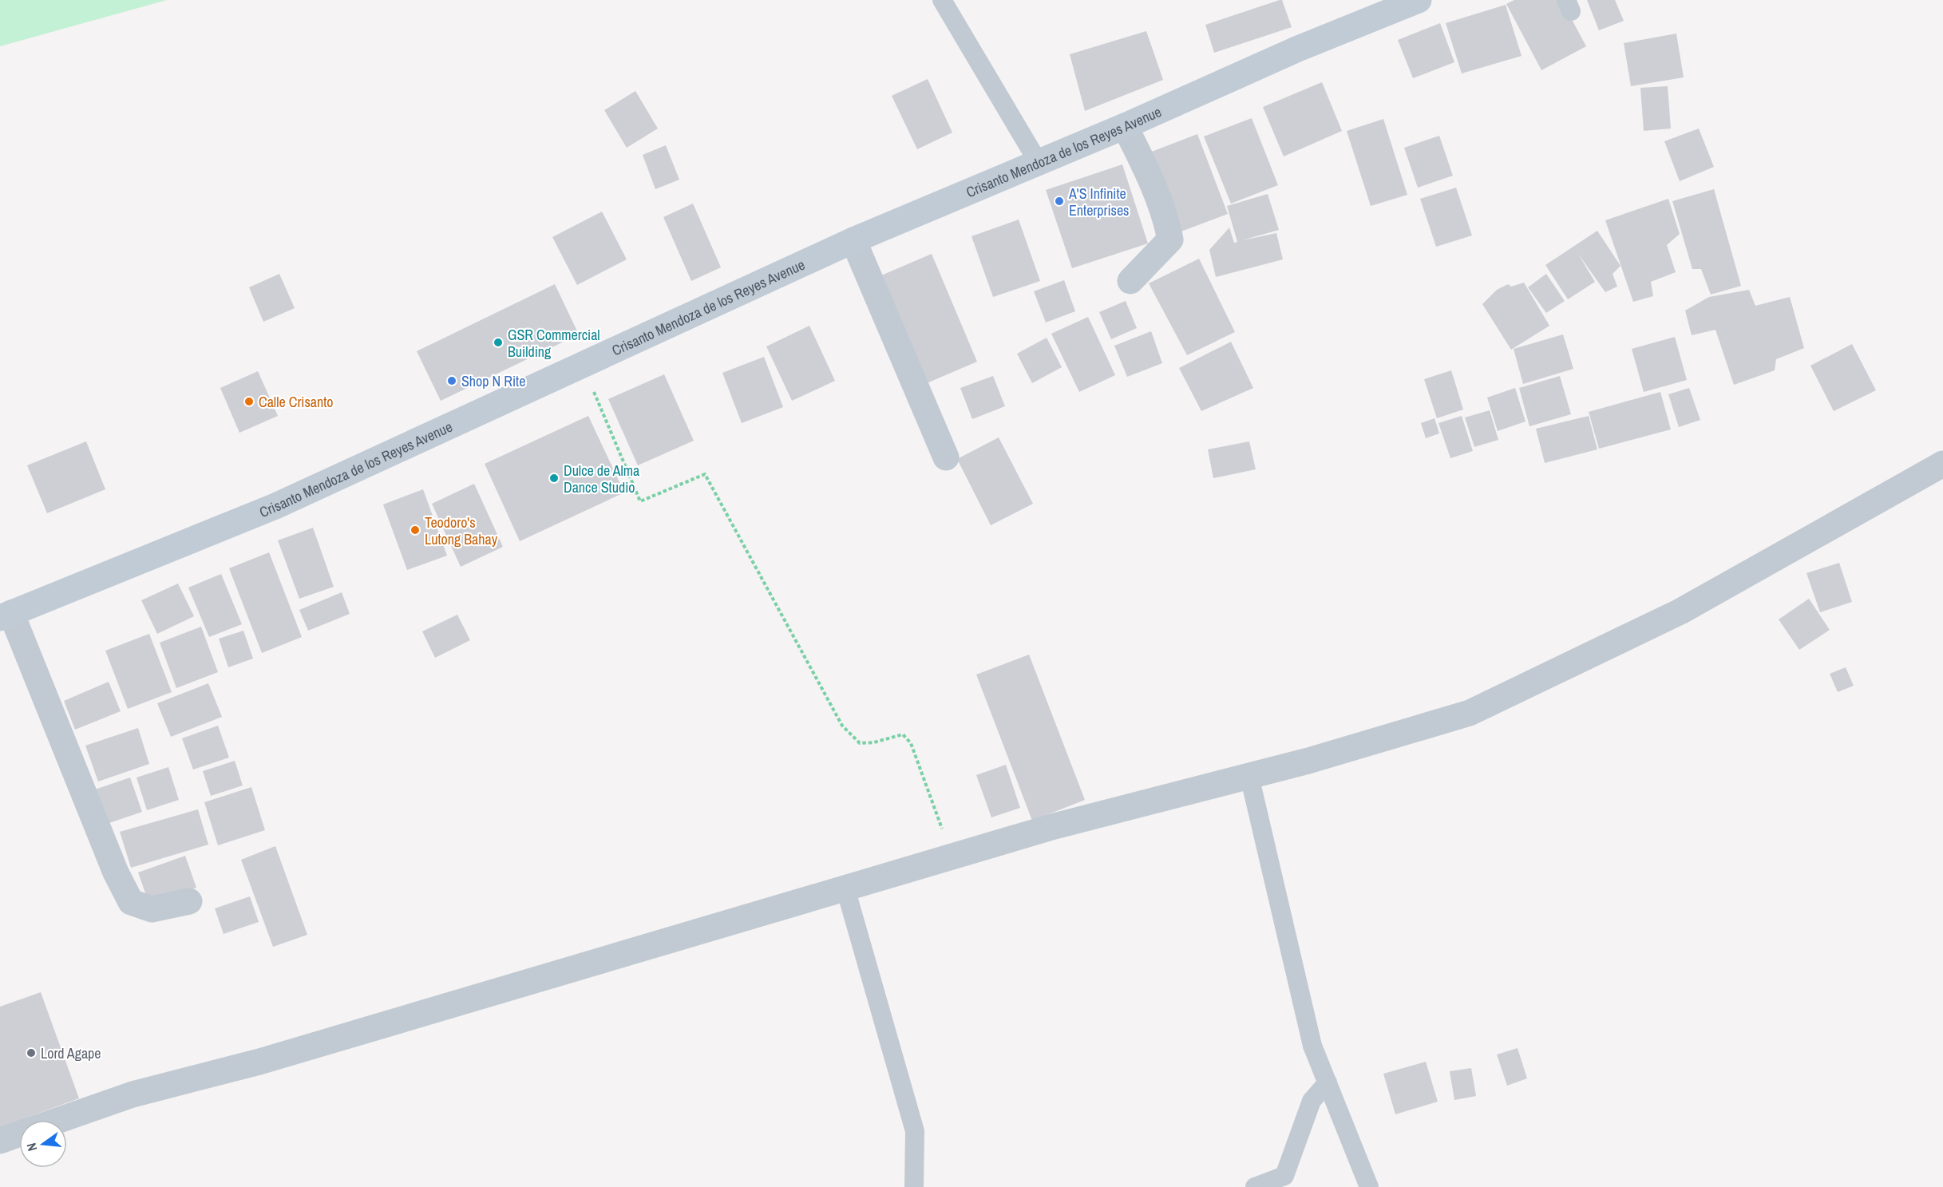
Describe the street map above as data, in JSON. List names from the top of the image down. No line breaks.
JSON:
{"streets":{"main road":["Crisanto Mendoza de los Reyes Avenue"]},"places":["A'S Infinite Enterprises","GSR Commercial Building","Shop N Rite","Calle Crisanto","Dulce de Alma Dance Studio","Teodoro's Lutong Bahay","Lord Agape"],"north":"left"}
